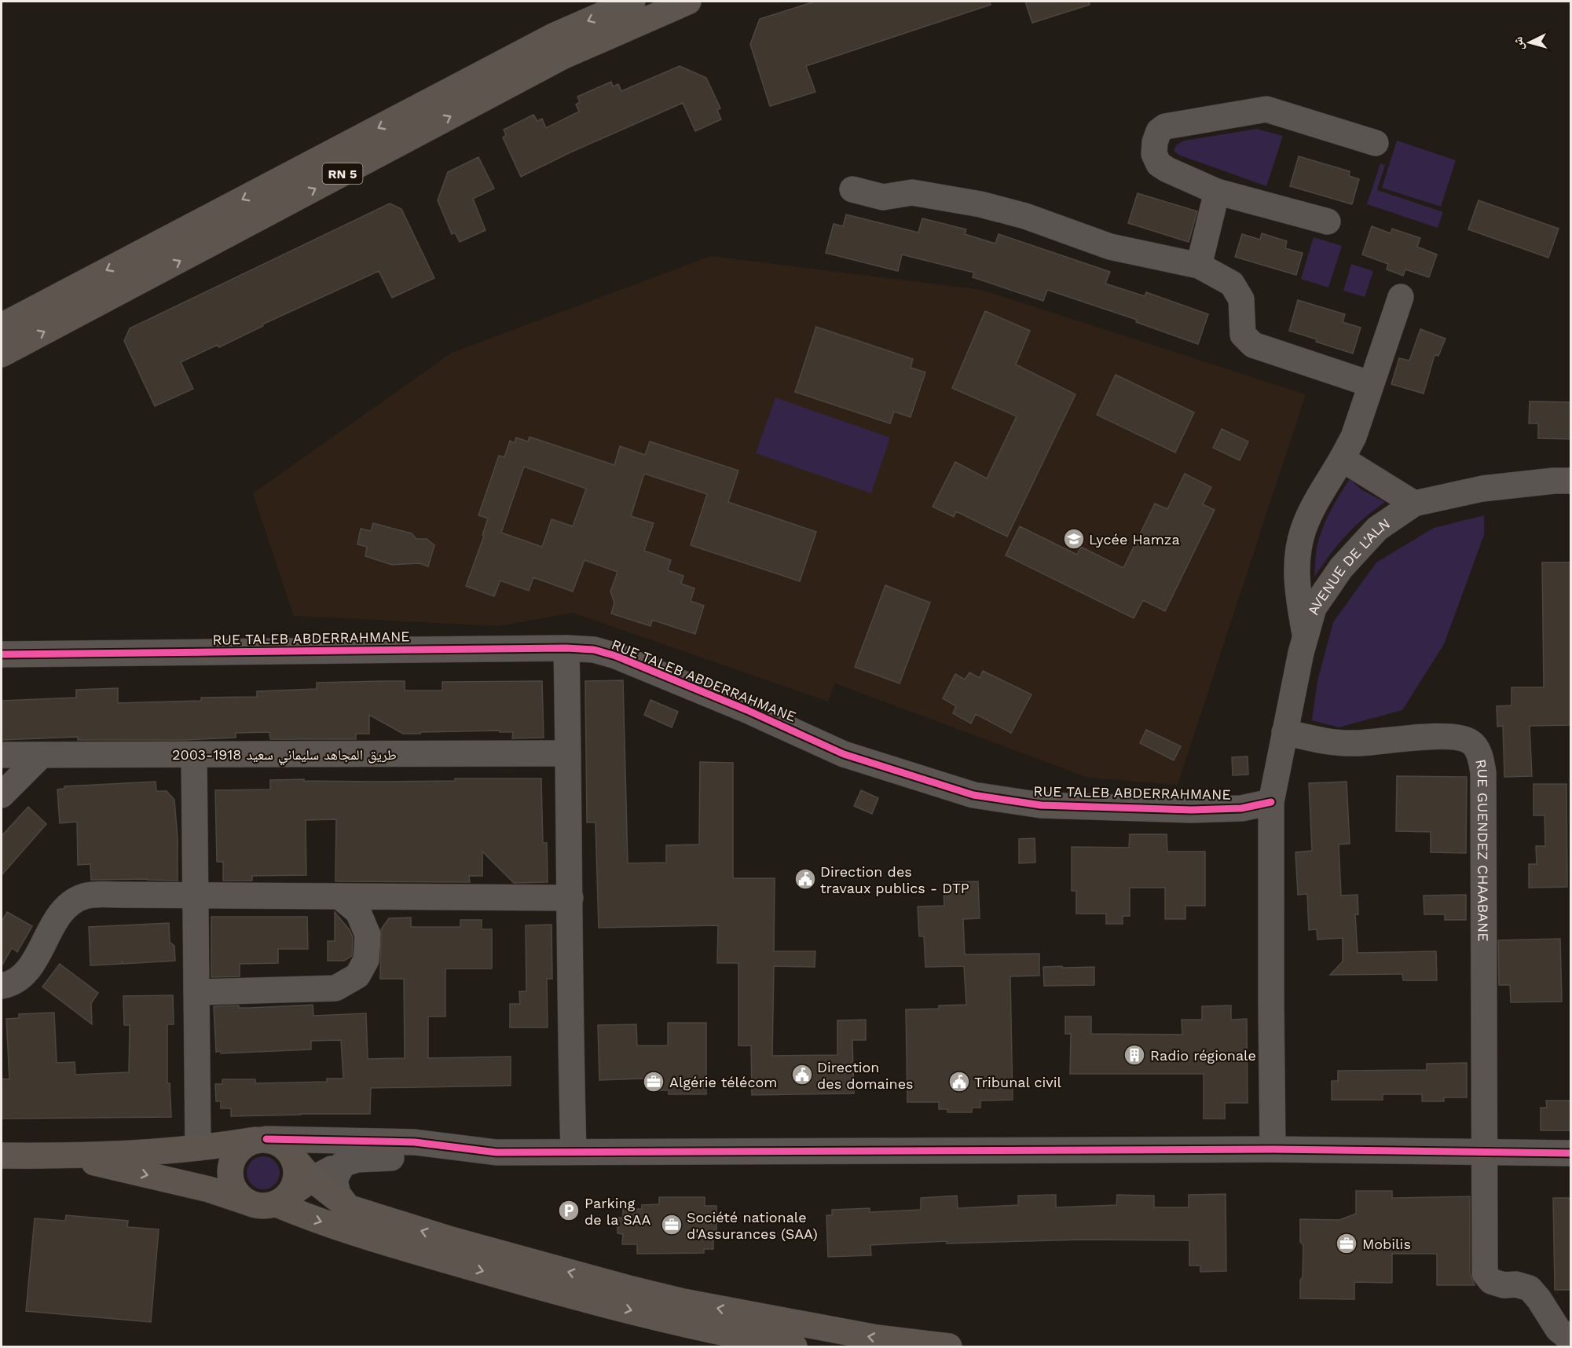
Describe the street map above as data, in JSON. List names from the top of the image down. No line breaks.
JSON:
{"streets":{"main road":["RN 5"],"street":["AVENUE DE L'ALN","RUE TALEB ABDERRAHMANE","طريق المجاهد سليماني سعيد 1918-2003","RUE GUENDEZ CHAABANE"]},"crossings":[["AVENUE DE L'ALN","RUE TALEB ABDERRAHMANE"],["AVENUE DE L'ALN","RUE GUENDEZ CHAABANE"]],"places":{"school or university":["Lycée Hamza"],"public building":["Direction des travaux publics - DTP","Direction des domaines","Tribunal civil"],"building":["Radio régionale"],"office":["Algérie télécom","Société nationale d'Assurances (SAA)","Mobilis"],"parking":["Parking de la SAA"]},"north":"left"}
